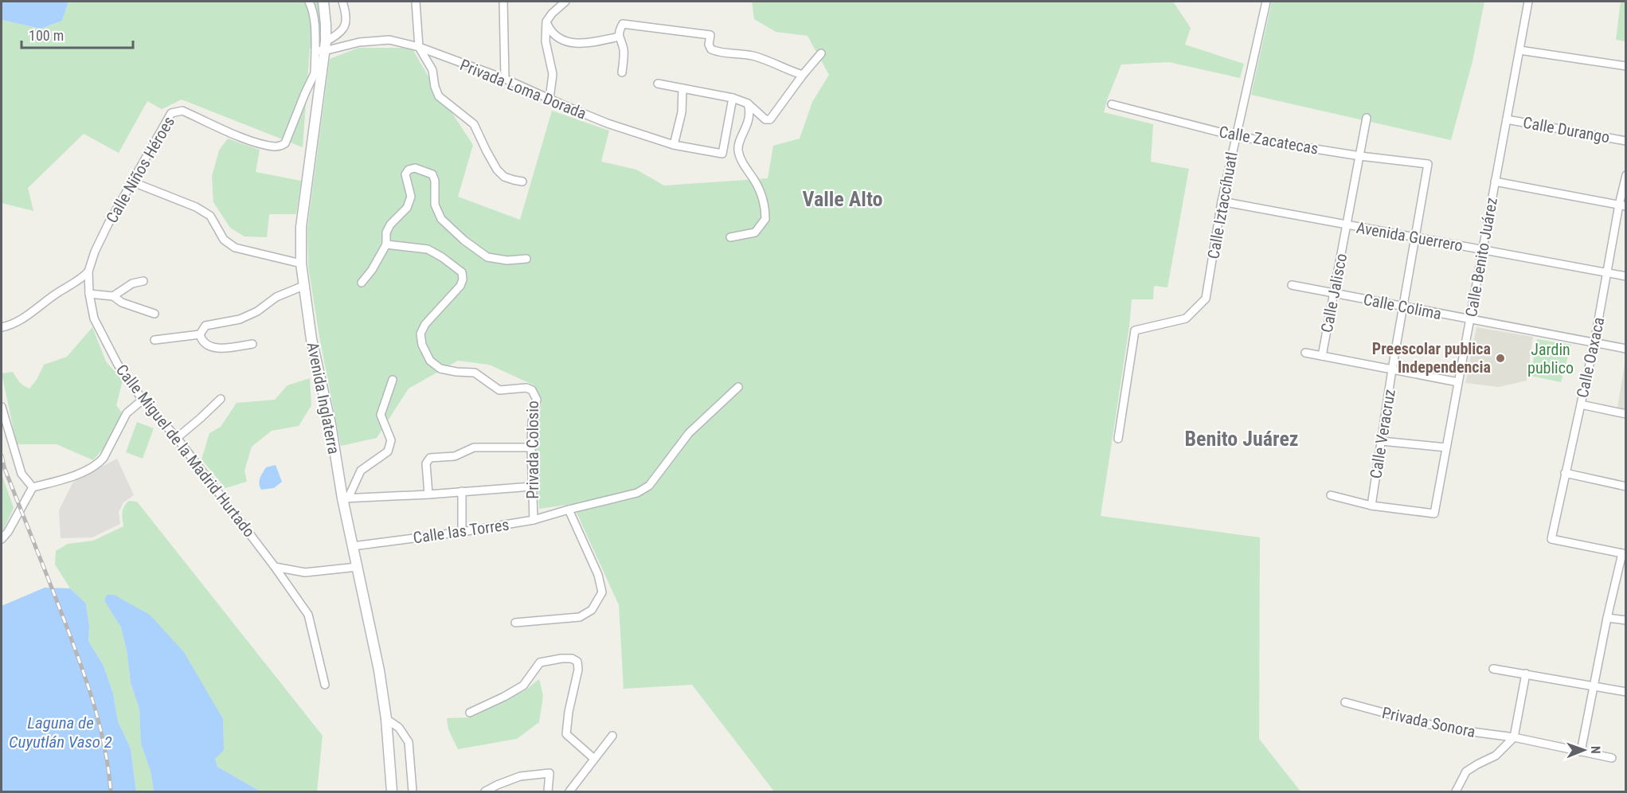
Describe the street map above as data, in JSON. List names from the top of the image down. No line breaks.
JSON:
{"streets":{"main road":["Avenida Inglaterra"],"street":["Privada Loma Dorada","Calle Durango","Calle Zacatecas","Calle Niños Héroes","Calle Iztaccíhuatl","Avenida Guerrero","Calle Benito Juárez","Calle Jalisco","Calle Colima","Calle Oaxaca","Calle Veracruz","Privada Colosio","Calle Miguel de la Madrid Hurtado","Calle las Torres","Privada Sonora"]},"crossings":[["Privada Loma Dorada","Calle Niños Héroes"],["Privada Loma Dorada","Avenida Inglaterra"],["Calle Durango","Calle Benito Juárez"],["Calle Zacatecas","Calle Iztaccíhuatl"],["Calle Zacatecas","Calle Jalisco"],["Calle Zacatecas","Calle Veracruz"],["Calle Niños Héroes","Avenida Inglaterra"],["Calle Niños Héroes","Calle Miguel de la Madrid Hurtado"],["Calle Iztaccíhuatl","Avenida Guerrero"],["Avenida Guerrero","Calle Benito Juárez"],["Avenida Guerrero","Calle Jalisco"],["Avenida Guerrero","Calle Oaxaca"],["Avenida Guerrero","Calle Veracruz"],["Calle Benito Juárez","Calle Colima"],["Calle Benito Juárez","Calle Veracruz"],["Calle Jalisco","Calle Colima"],["Calle Colima","Calle Oaxaca"],["Calle Colima","Calle Veracruz"],["Avenida Inglaterra","Calle las Torres"],["Privada Colosio","Calle las Torres"]],"districts":["Valle Alto","Benito Juárez"],"water":["Laguna de Cuyutlán Vaso 2"],"parks":["Jardin publico"],"places":["Preescolar publica Independencia"],"scale_bar":"100 m","north":"right"}
